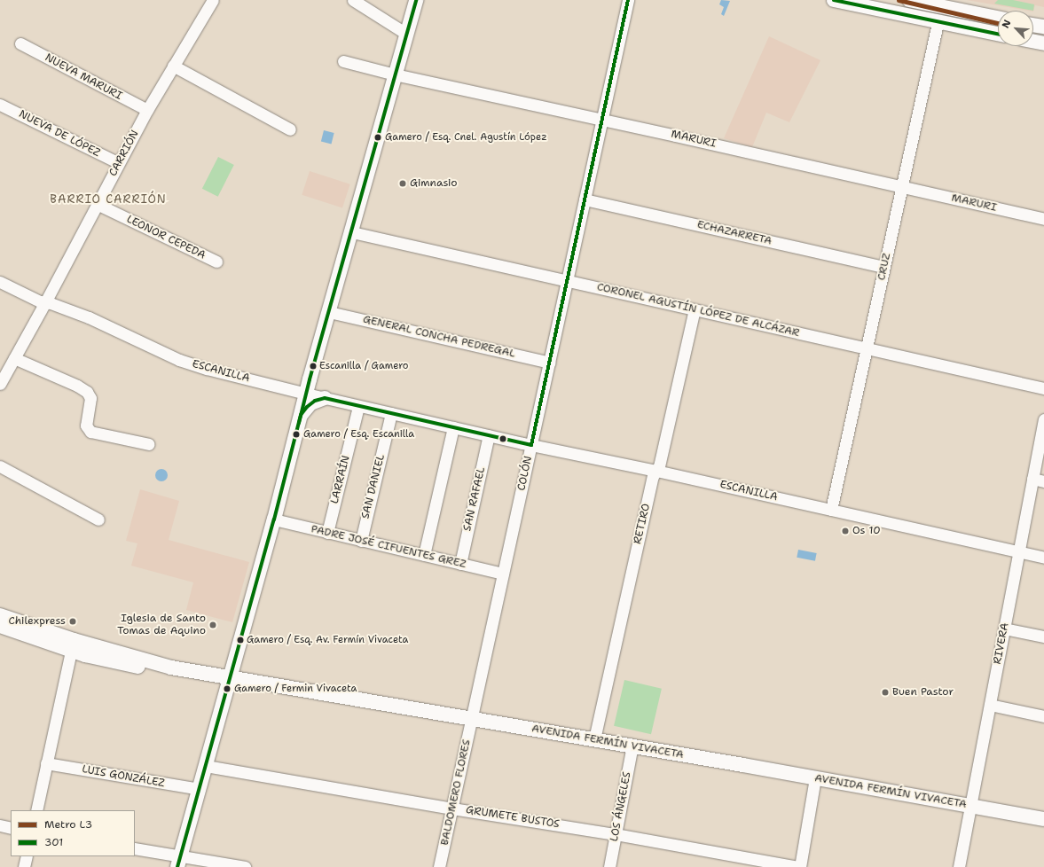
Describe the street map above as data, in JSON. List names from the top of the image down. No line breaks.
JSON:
{"streets":{"main road":["AVENIDA FERMÍN VIVACETA"],"street":["NUEVA MARURI","NUEVA DE LÓPEZ","MARURI","CARRIÓN","ECHAZARRETA","LEONOR CEPEDA","CRUZ","CORONEL AGUSTÍN LÓPEZ DE ALCÁZAR","GENERAL CONCHA PEDREGAL","ESCANILLA","COLÓN","LARRAÍN","SAN DANIEL","SAN RAFAEL","RETIRO","PADRE JOSÉ CIFUENTES GREZ","RIVERA","LUIS GONZÁLEZ","BALDOMERO FLORES","LOS ÁNGELES","GRUMETE BUSTOS"]},"crossings":[["NUEVA MARURI","CARRIÓN"],["NUEVA DE LÓPEZ","CARRIÓN"],["MARURI","CRUZ"],["MARURI","COLÓN"],["CARRIÓN","LEONOR CEPEDA"],["CARRIÓN","ESCANILLA"],["ECHAZARRETA","CRUZ"],["ECHAZARRETA","COLÓN"],["CRUZ","CORONEL AGUSTÍN LÓPEZ DE ALCÁZAR"],["CRUZ","ESCANILLA"],["CORONEL AGUSTÍN LÓPEZ DE ALCÁZAR","COLÓN"],["CORONEL AGUSTÍN LÓPEZ DE ALCÁZAR","RETIRO"],["GENERAL CONCHA PEDREGAL","COLÓN"],["ESCANILLA","COLÓN"],["ESCANILLA","LARRAÍN"],["ESCANILLA","SAN DANIEL"],["ESCANILLA","SAN RAFAEL"],["ESCANILLA","RETIRO"],["ESCANILLA","RIVERA"],["COLÓN","PADRE JOSÉ CIFUENTES GREZ"],["COLÓN","AVENIDA FERMÍN VIVACETA"],["COLÓN","BALDOMERO FLORES"],["LARRAÍN","PADRE JOSÉ CIFUENTES GREZ"],["SAN DANIEL","PADRE JOSÉ CIFUENTES GREZ"],["SAN RAFAEL","PADRE JOSÉ CIFUENTES GREZ"],["RETIRO","AVENIDA FERMÍN VIVACETA"],["RIVERA","AVENIDA FERMÍN VIVACETA"],["AVENIDA FERMÍN VIVACETA","BALDOMERO FLORES"],["AVENIDA FERMÍN VIVACETA","LOS ÁNGELES"],["BALDOMERO FLORES","GRUMETE BUSTOS"],["LOS ÁNGELES","GRUMETE BUSTOS"]],"districts":["BARRIO CARRIÓN"],"places":["Gamero / Esq. Cnel. Agustín López","Gimnasio","Escanilla / Gamero","Gamero / Esq. Escanilla","Os 10","Chilexpress","Iglesia de Santo Tomas de Aquino","Gamero / Esq. Av. Fermín Vivaceta","Gamero / Fermin Vivaceta","Buen Pastor"],"lines":["metro line L3","transit line 301"],"legend":["Metro L3","301"],"north":"top left"}
